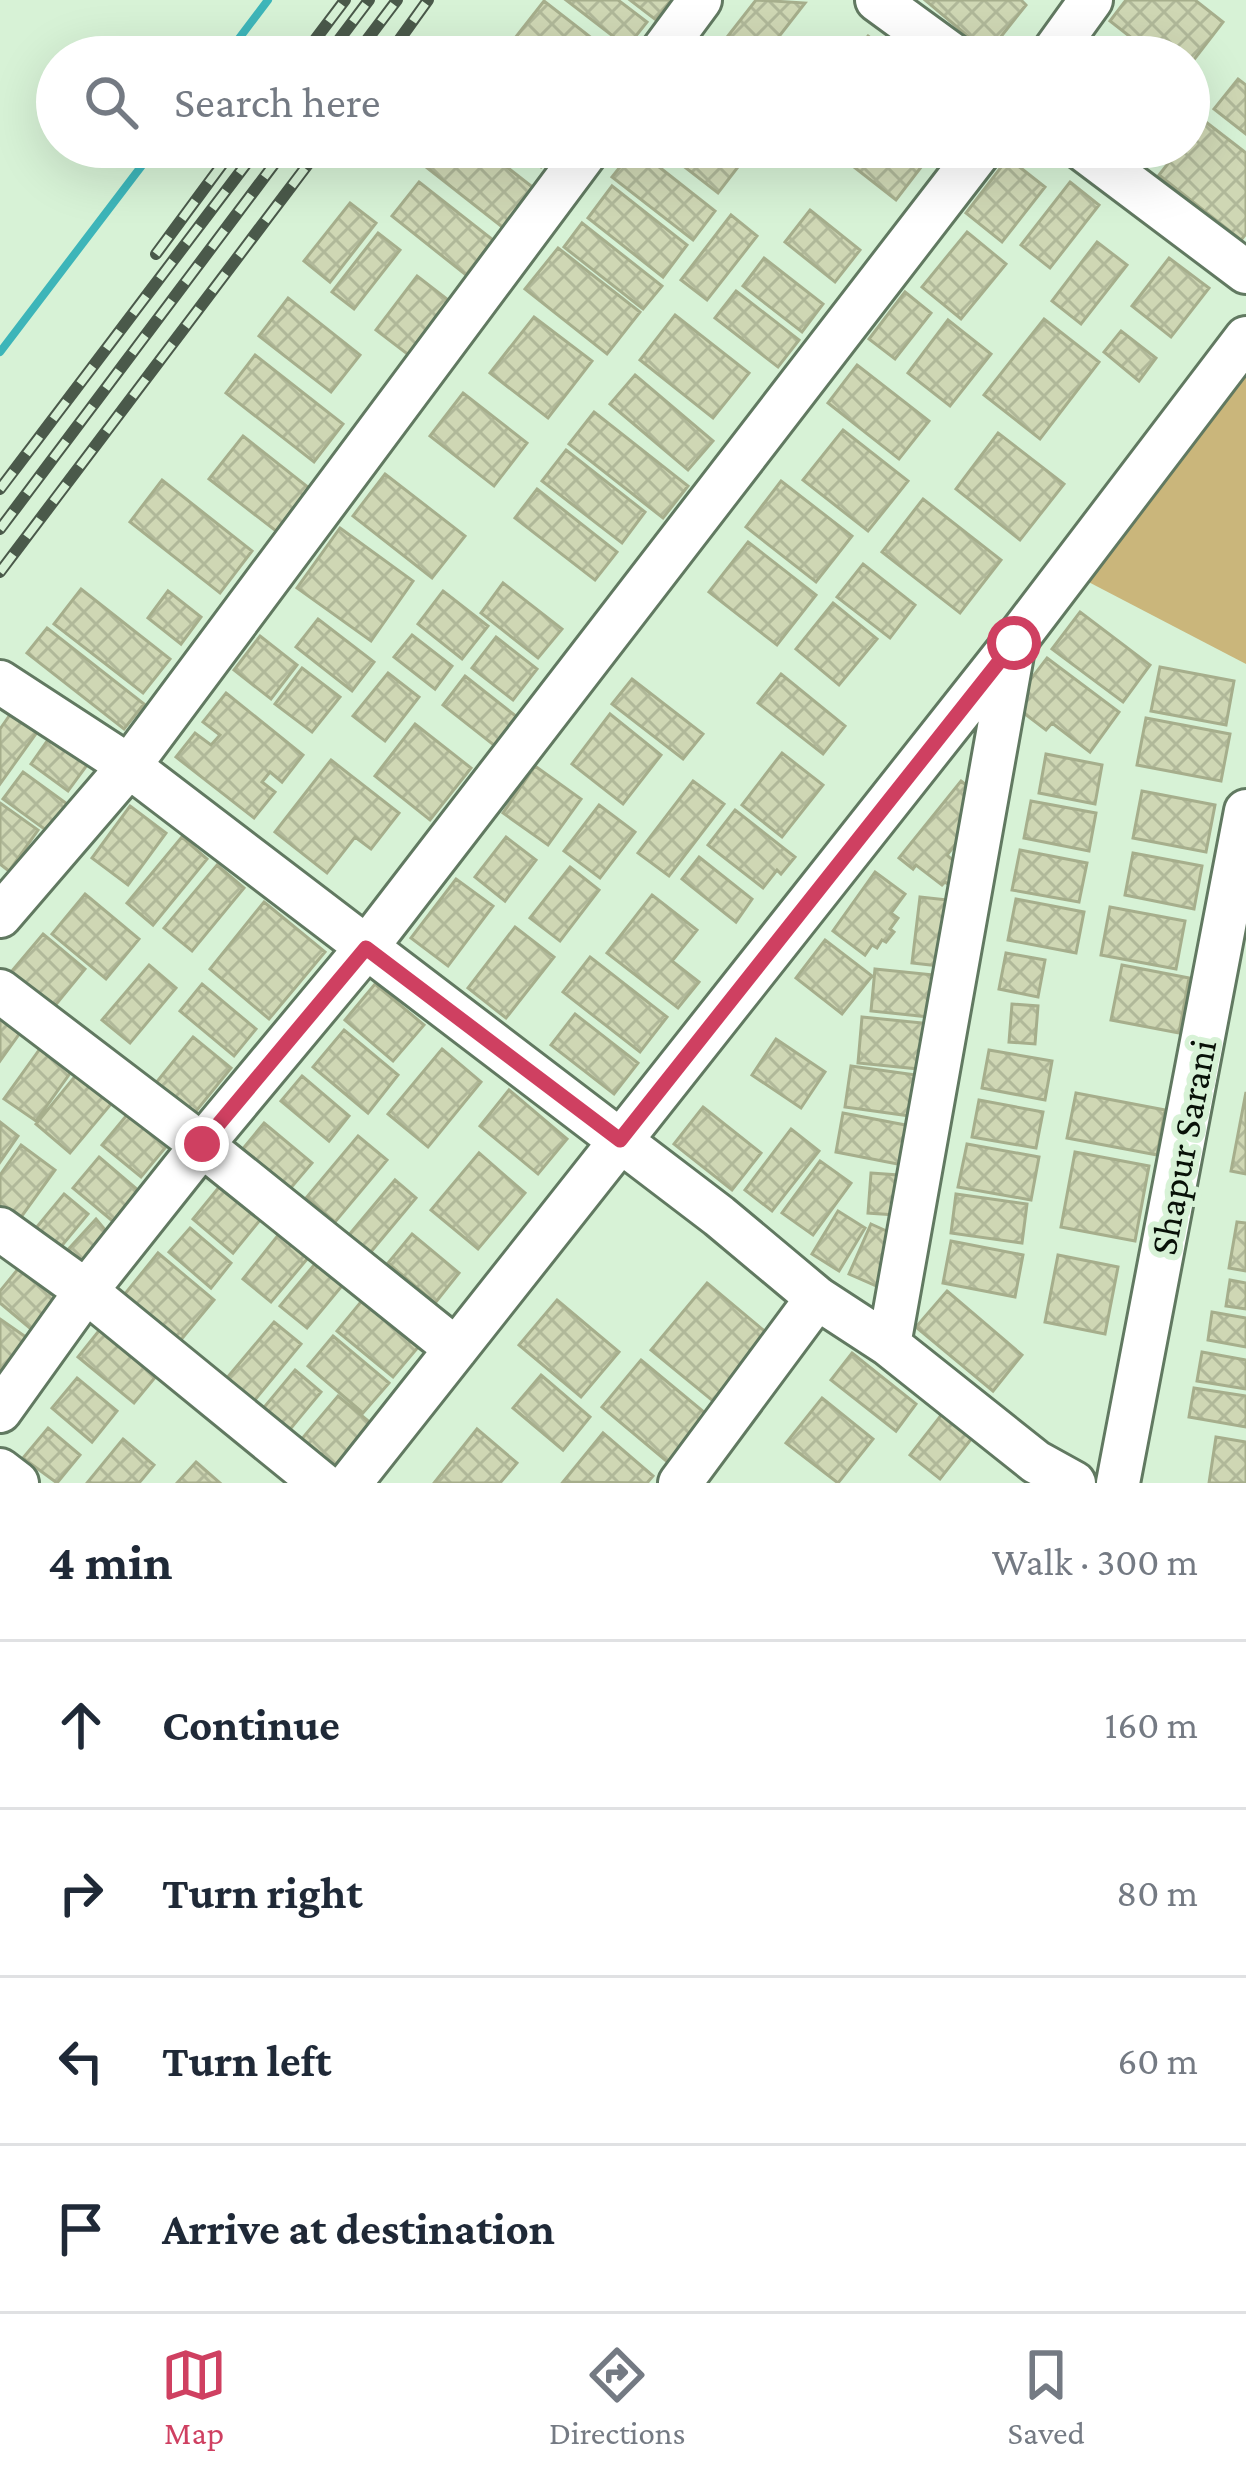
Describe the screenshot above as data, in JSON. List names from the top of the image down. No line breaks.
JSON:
{"streets":{"street":["Shapur Sarani"]},"page":{"search":"Search here","heading":["4 min","Walk · 300 m"],"list":[["Continue","160 m"],["Turn right","80 m"],["Turn left","60 m"],"Arrive at destination"],"nav":["Map","Directions","Saved"]}}
